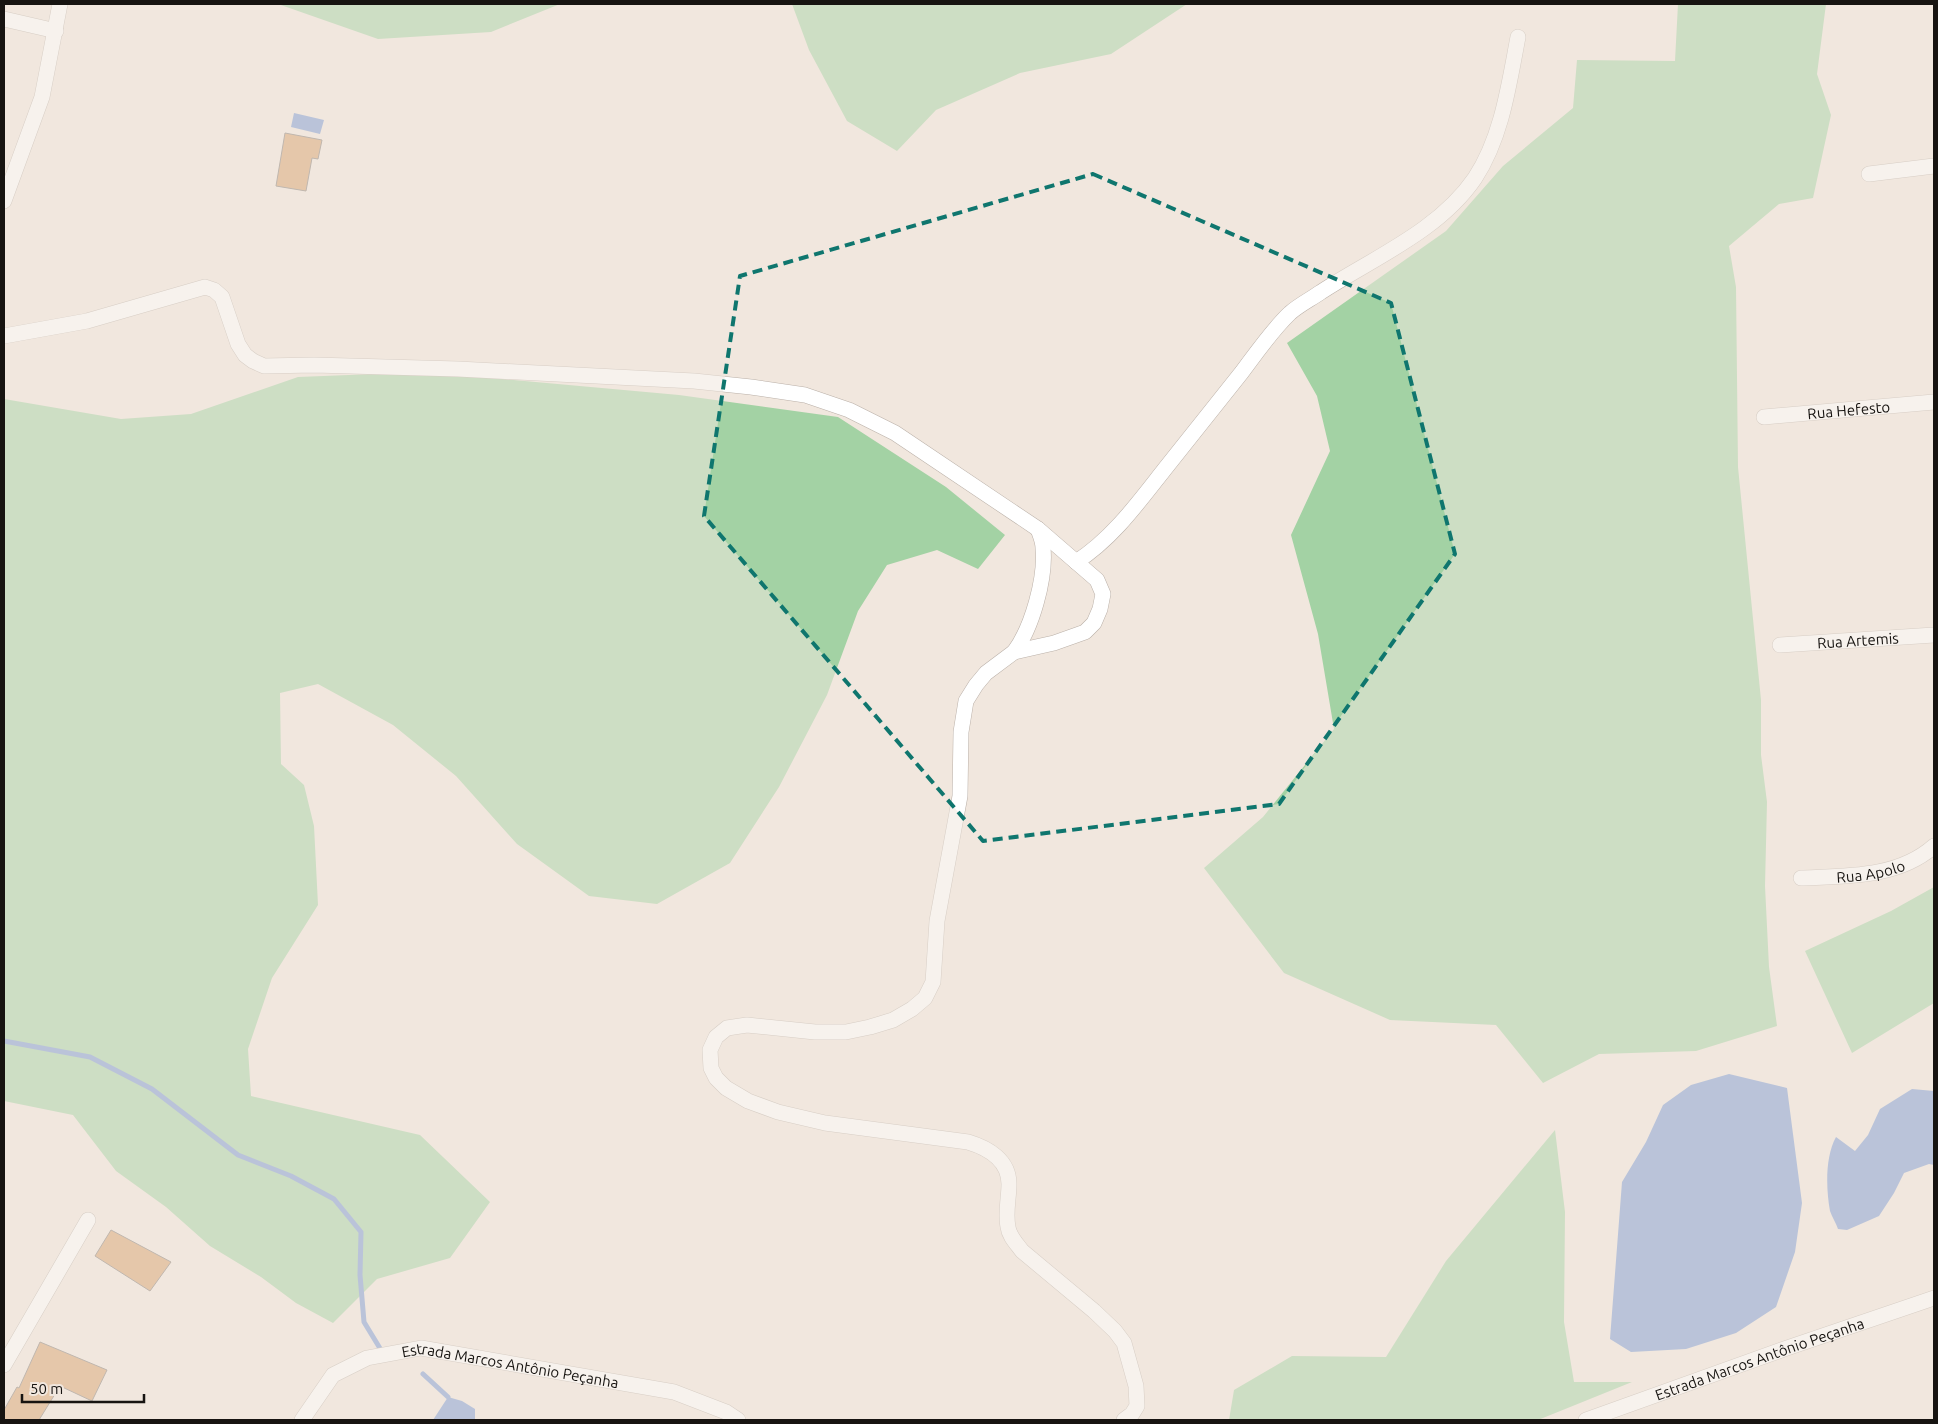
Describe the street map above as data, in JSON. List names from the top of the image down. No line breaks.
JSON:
{"streets":{"street":["Rua Hefesto","Rua Artemis","Rua Apolo","Estrada Marcos Antônio Peçanha"]},"scale_bar":"50 m"}
